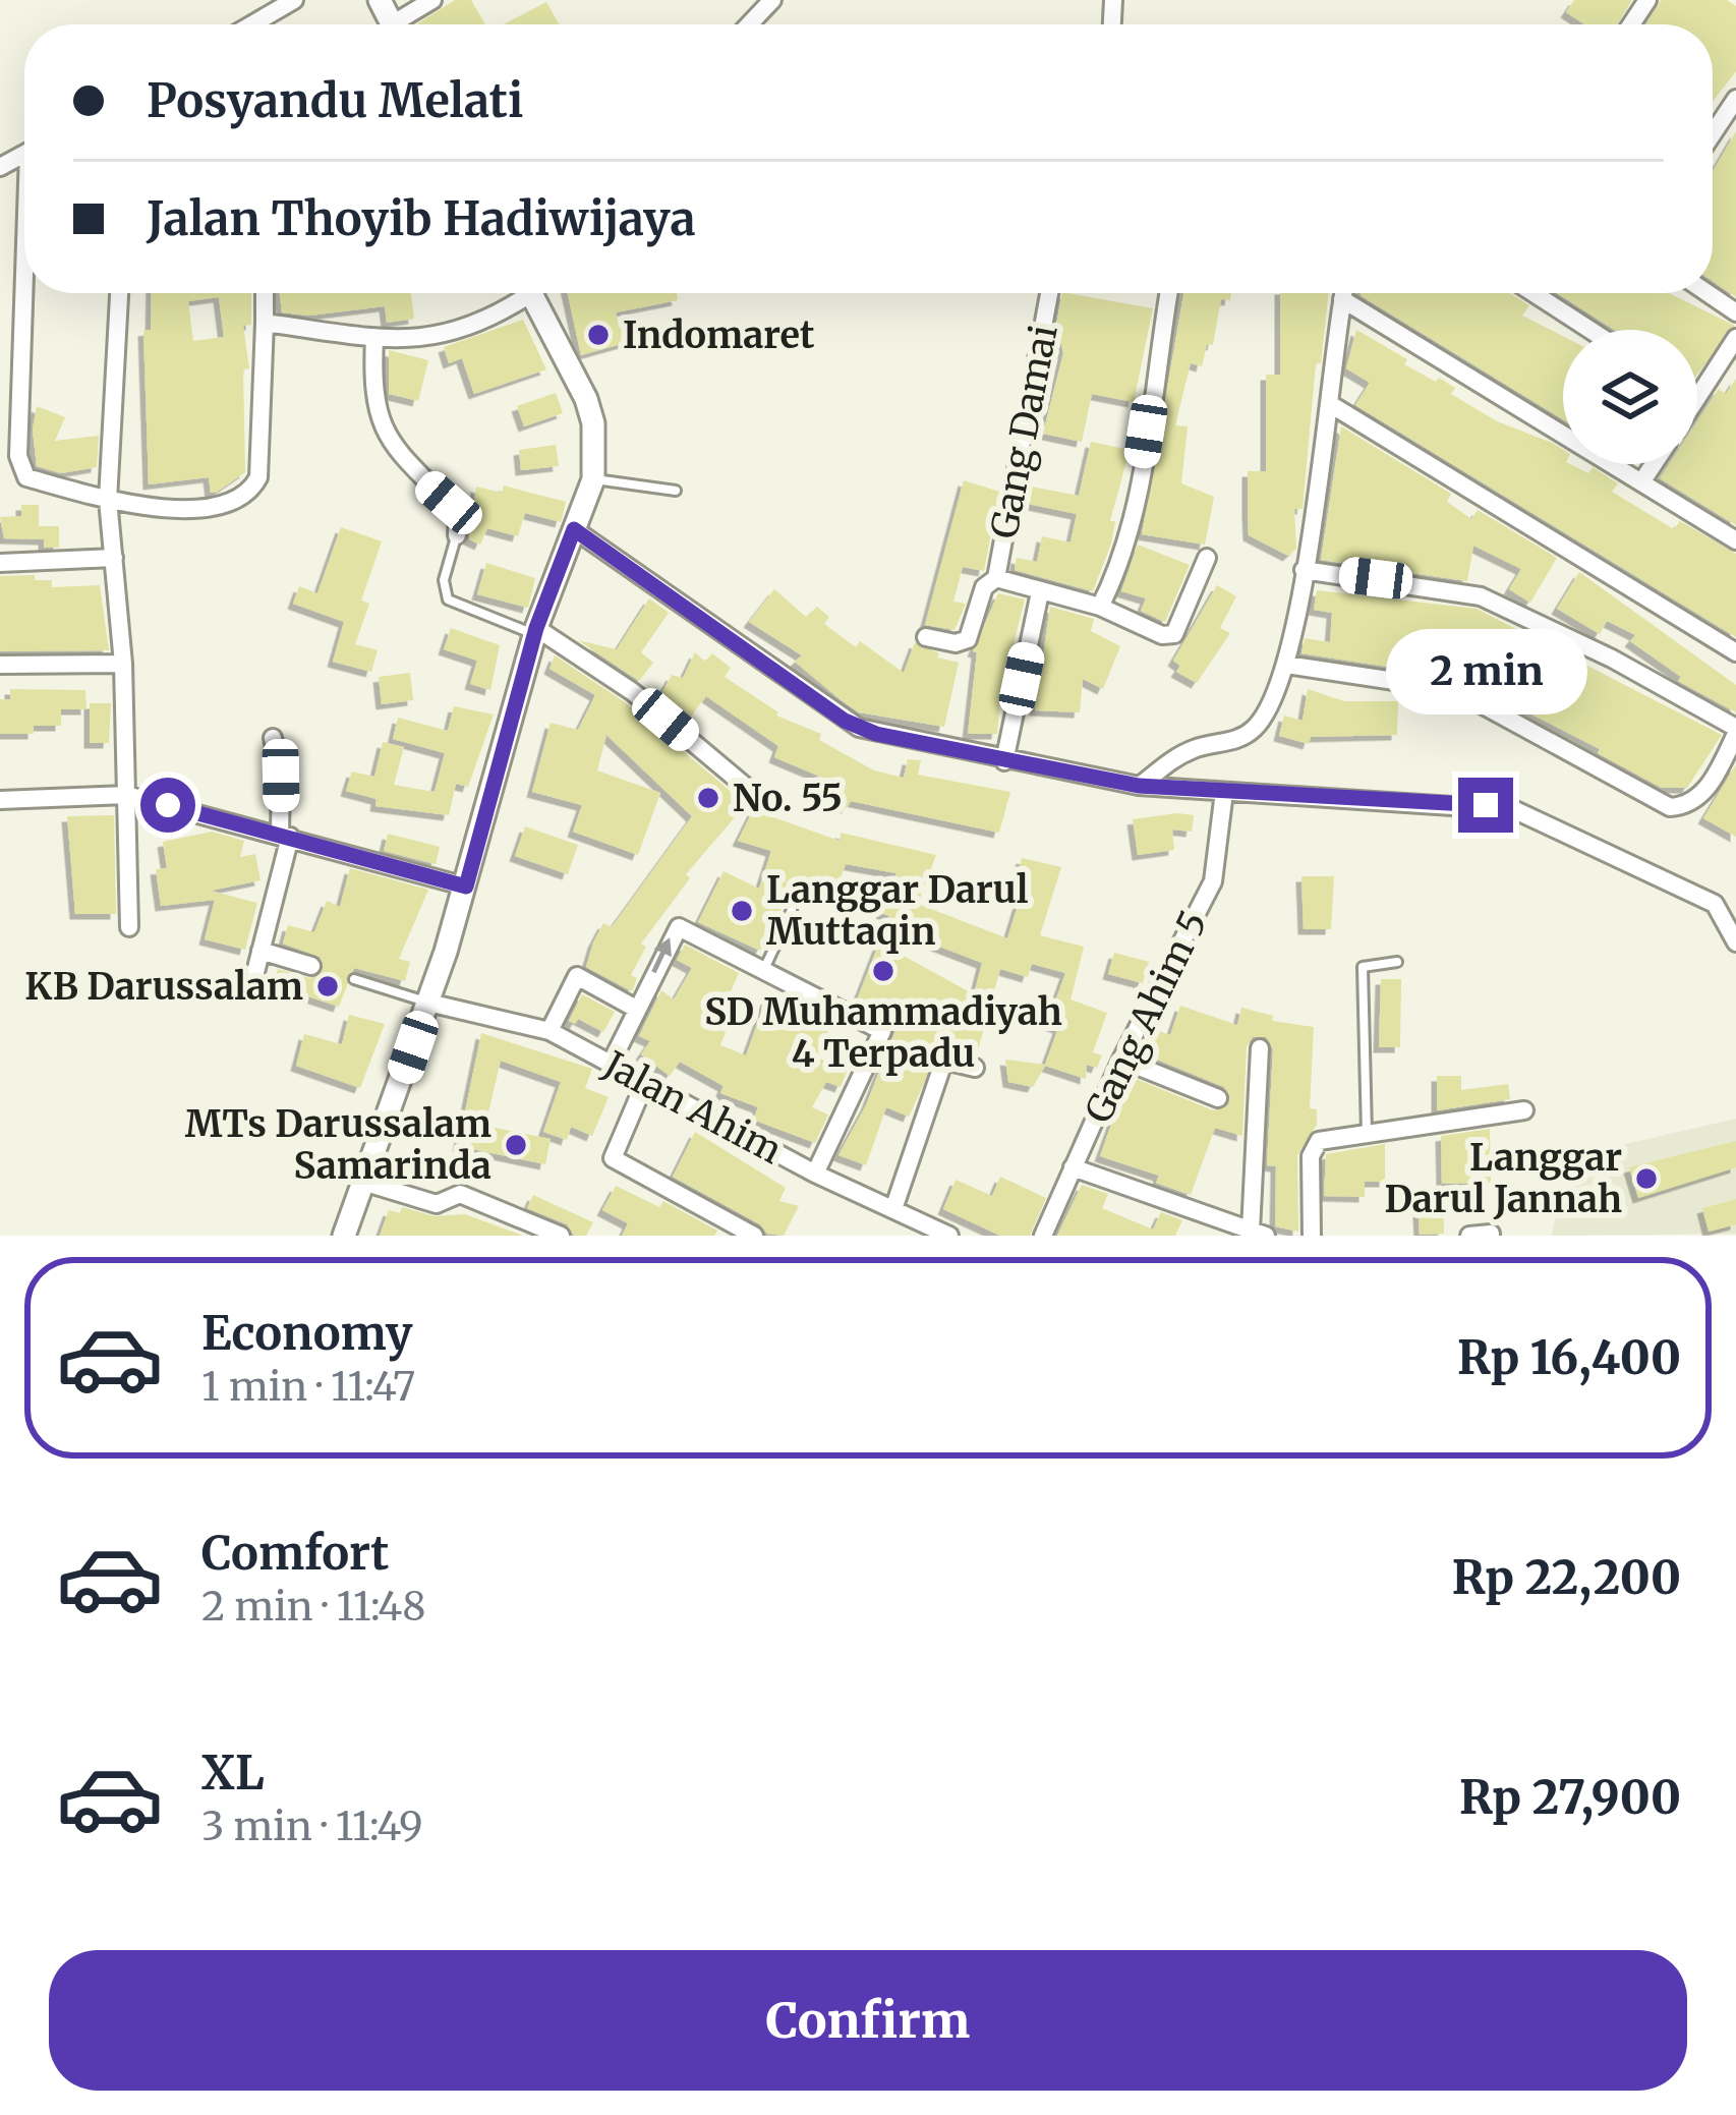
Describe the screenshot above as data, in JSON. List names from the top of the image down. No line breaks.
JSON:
{"streets":{"street":["Gang Damai","Gang Ahim 5","Jalan Ahim"]},"places":["Indomaret","No. 55","Langgar Darul Muttaqin","SD Muhammadiyah 4 Terpadu","KB Darussalam","MTs Darussalam Samarinda","Langgar Darul Jannah"],"page":{"banner":["Posyandu Melati","Jalan Thoyib Hadiwijaya"],"bubble":"2 min","list":[{"name":"Economy","note":"1 min · 11:47","value":"Rp 16,400"},{"name":"Comfort","note":"2 min · 11:48","value":"Rp 22,200"},{"name":"XL","note":"3 min · 11:49","value":"Rp 27,900"}],"buttons":"Confirm"}}
